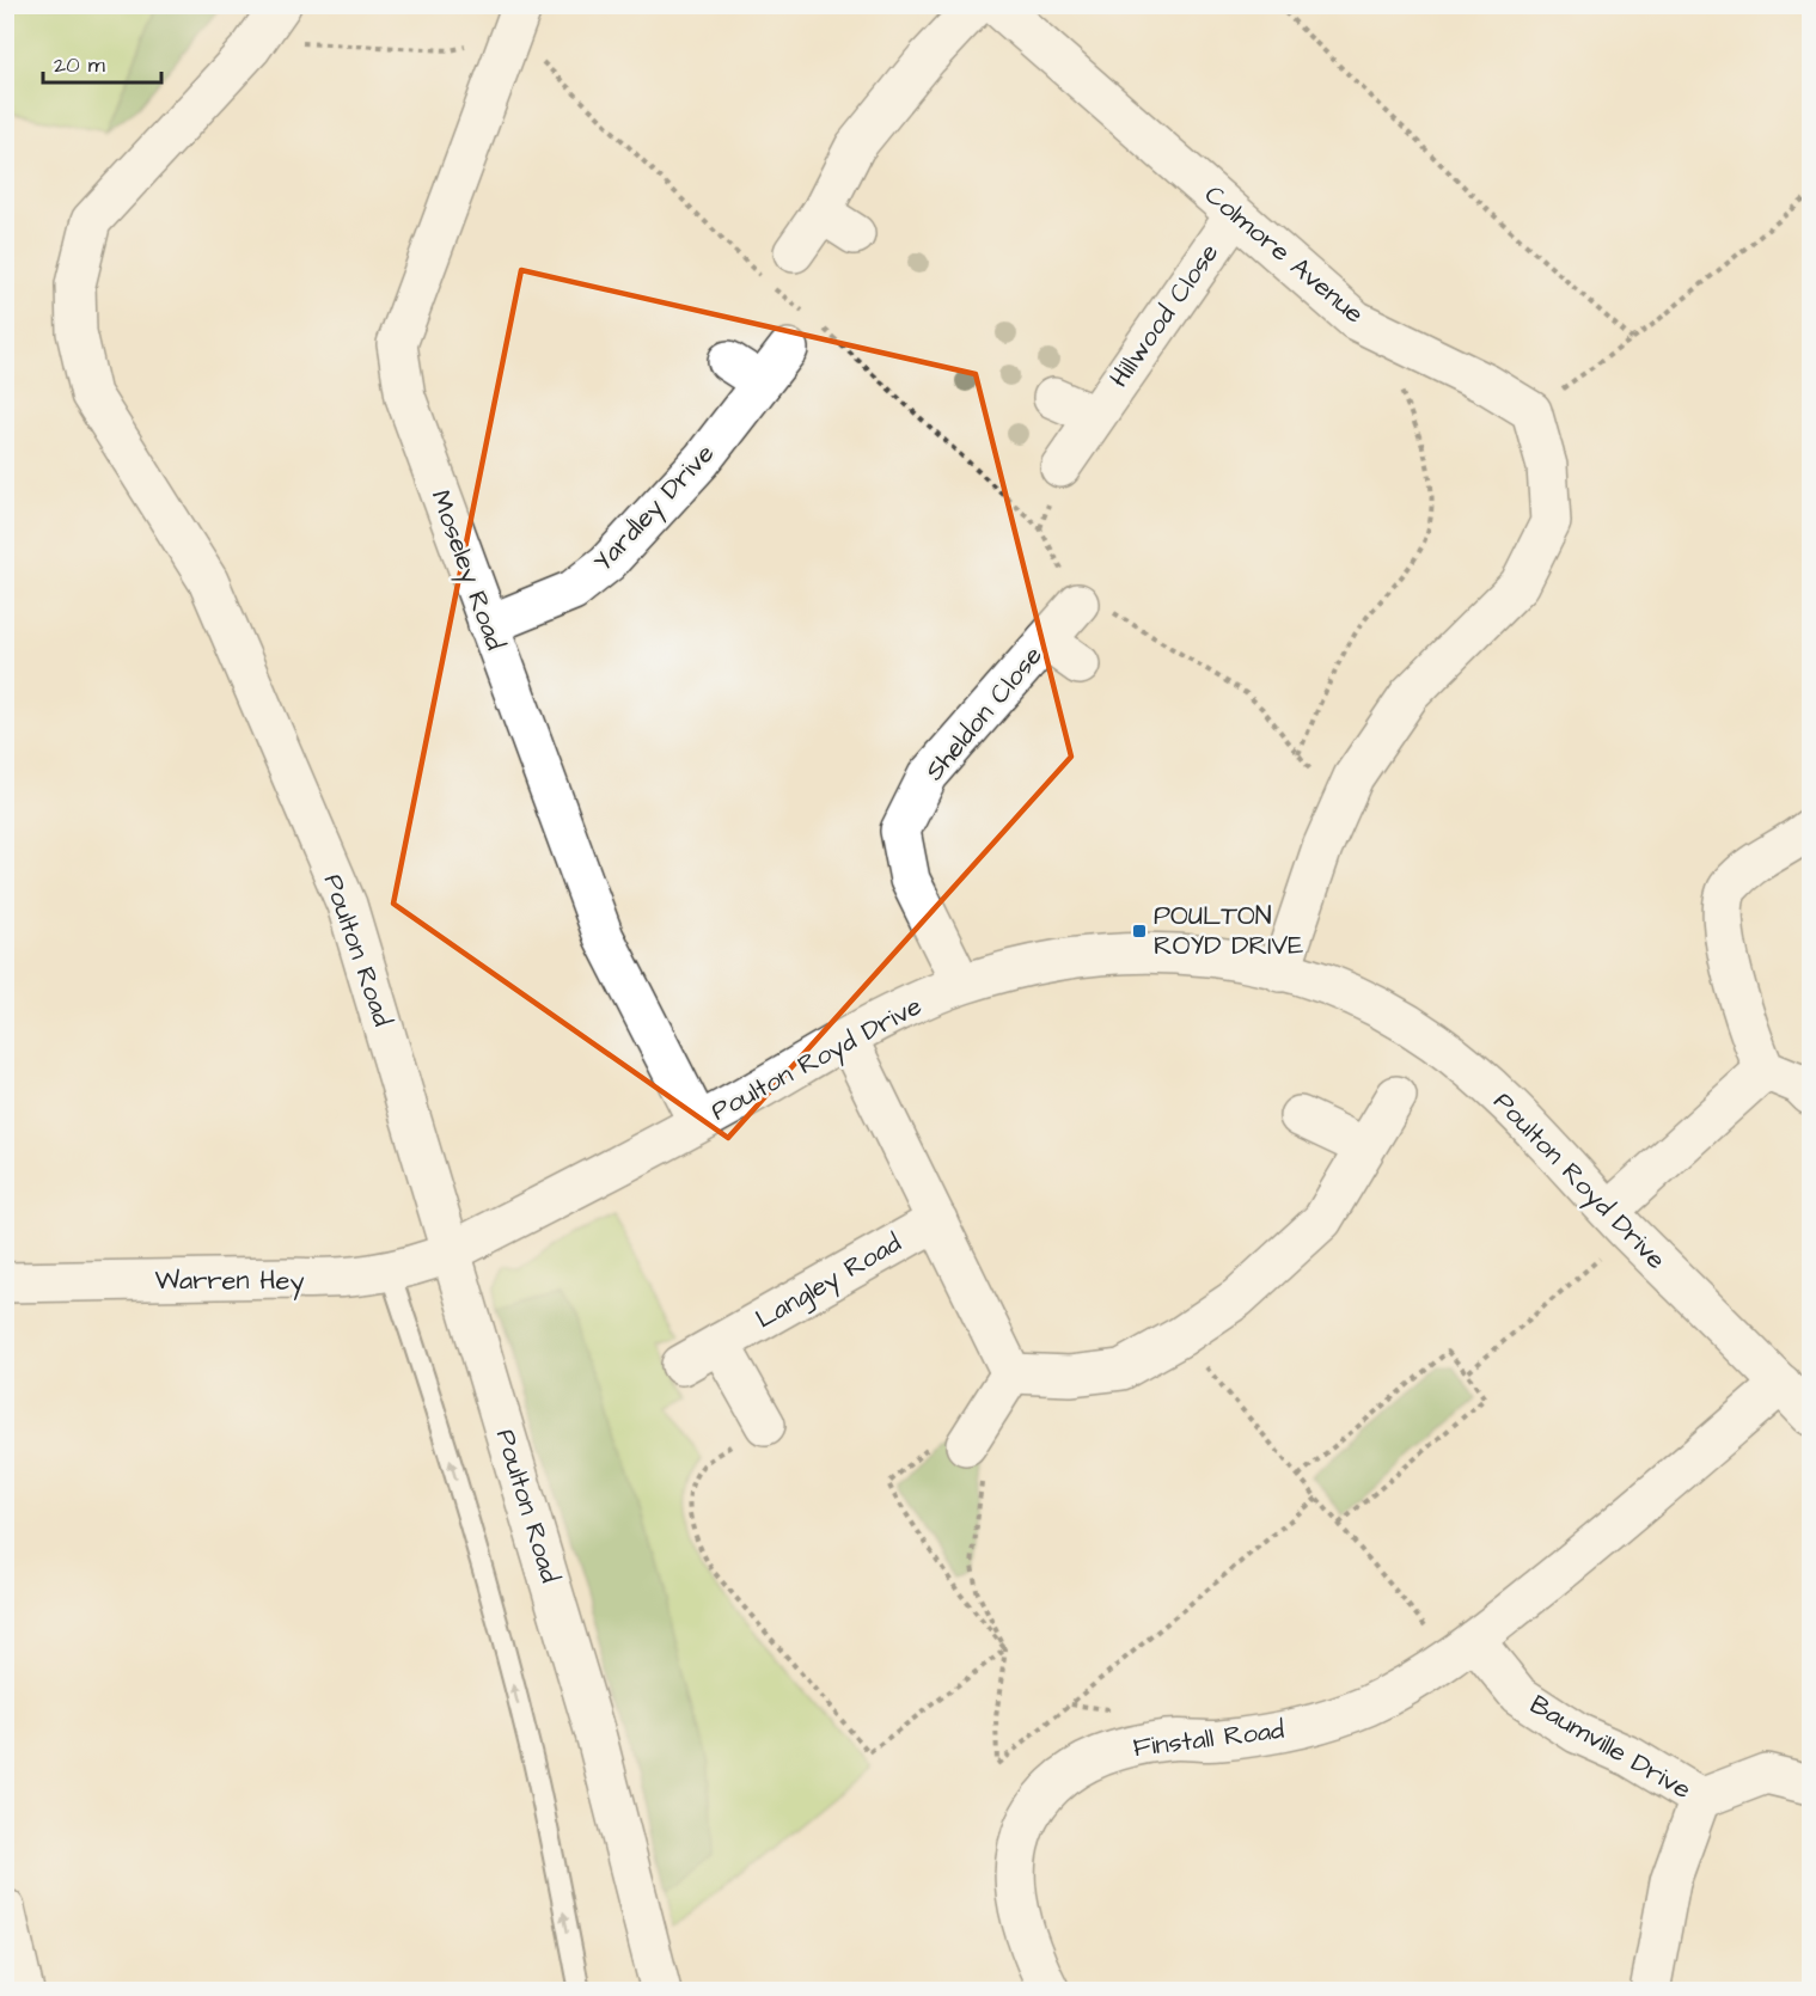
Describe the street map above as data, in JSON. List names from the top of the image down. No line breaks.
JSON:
{"streets":{"street":["Colmore Avenue","Hillwood Close","Yardley Drive","Moseley Road","Sheldon Close","Poulton Road","Poulton Royd Drive","Warren Hey","Langley Road","Finstall Road","Baumville Drive"]},"crossings":[["Colmore Avenue","Hillwood Close"],["Yardley Drive","Moseley Road"],["Moseley Road","Poulton Royd Drive"],["Sheldon Close","Poulton Royd Drive"],["Poulton Road","Poulton Royd Drive"],["Poulton Road","Warren Hey"],["Poulton Royd Drive","Warren Hey"],["Poulton Royd Drive","Finstall Road"],["Finstall Road","Baumville Drive"]],"places":{"transit":["POULTON ROYD DRIVE"]},"scale_bar":"20 m"}
